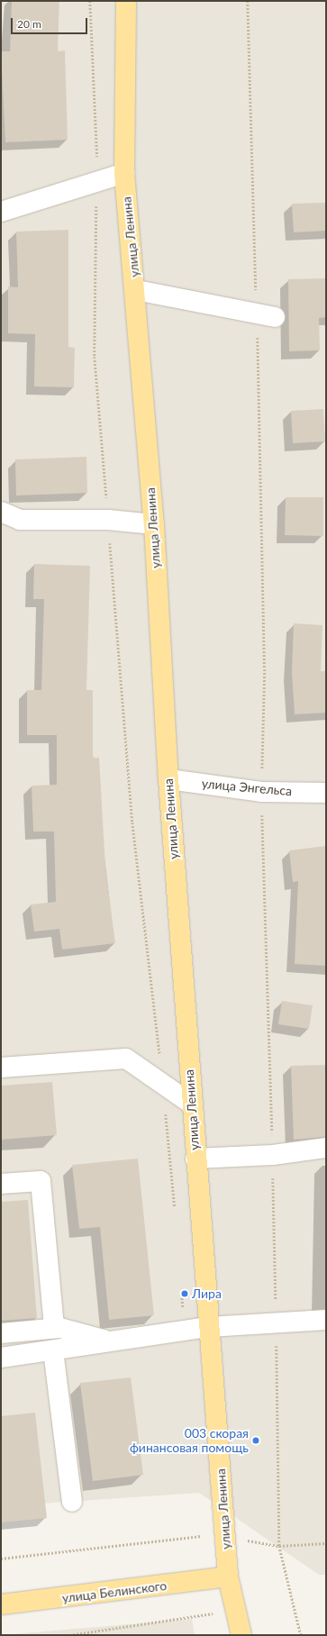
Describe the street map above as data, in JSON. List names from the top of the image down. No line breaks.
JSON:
{"streets":{"main road":["улица Ленина","улица Белинского"],"street":["улица Энгельса"]},"crossings":[["улица Ленина","улица Энгельса"],["улица Ленина","улица Белинского"]],"places":["Лира","003 скорая финансовая помощь"],"scale_bar":"20 m"}
